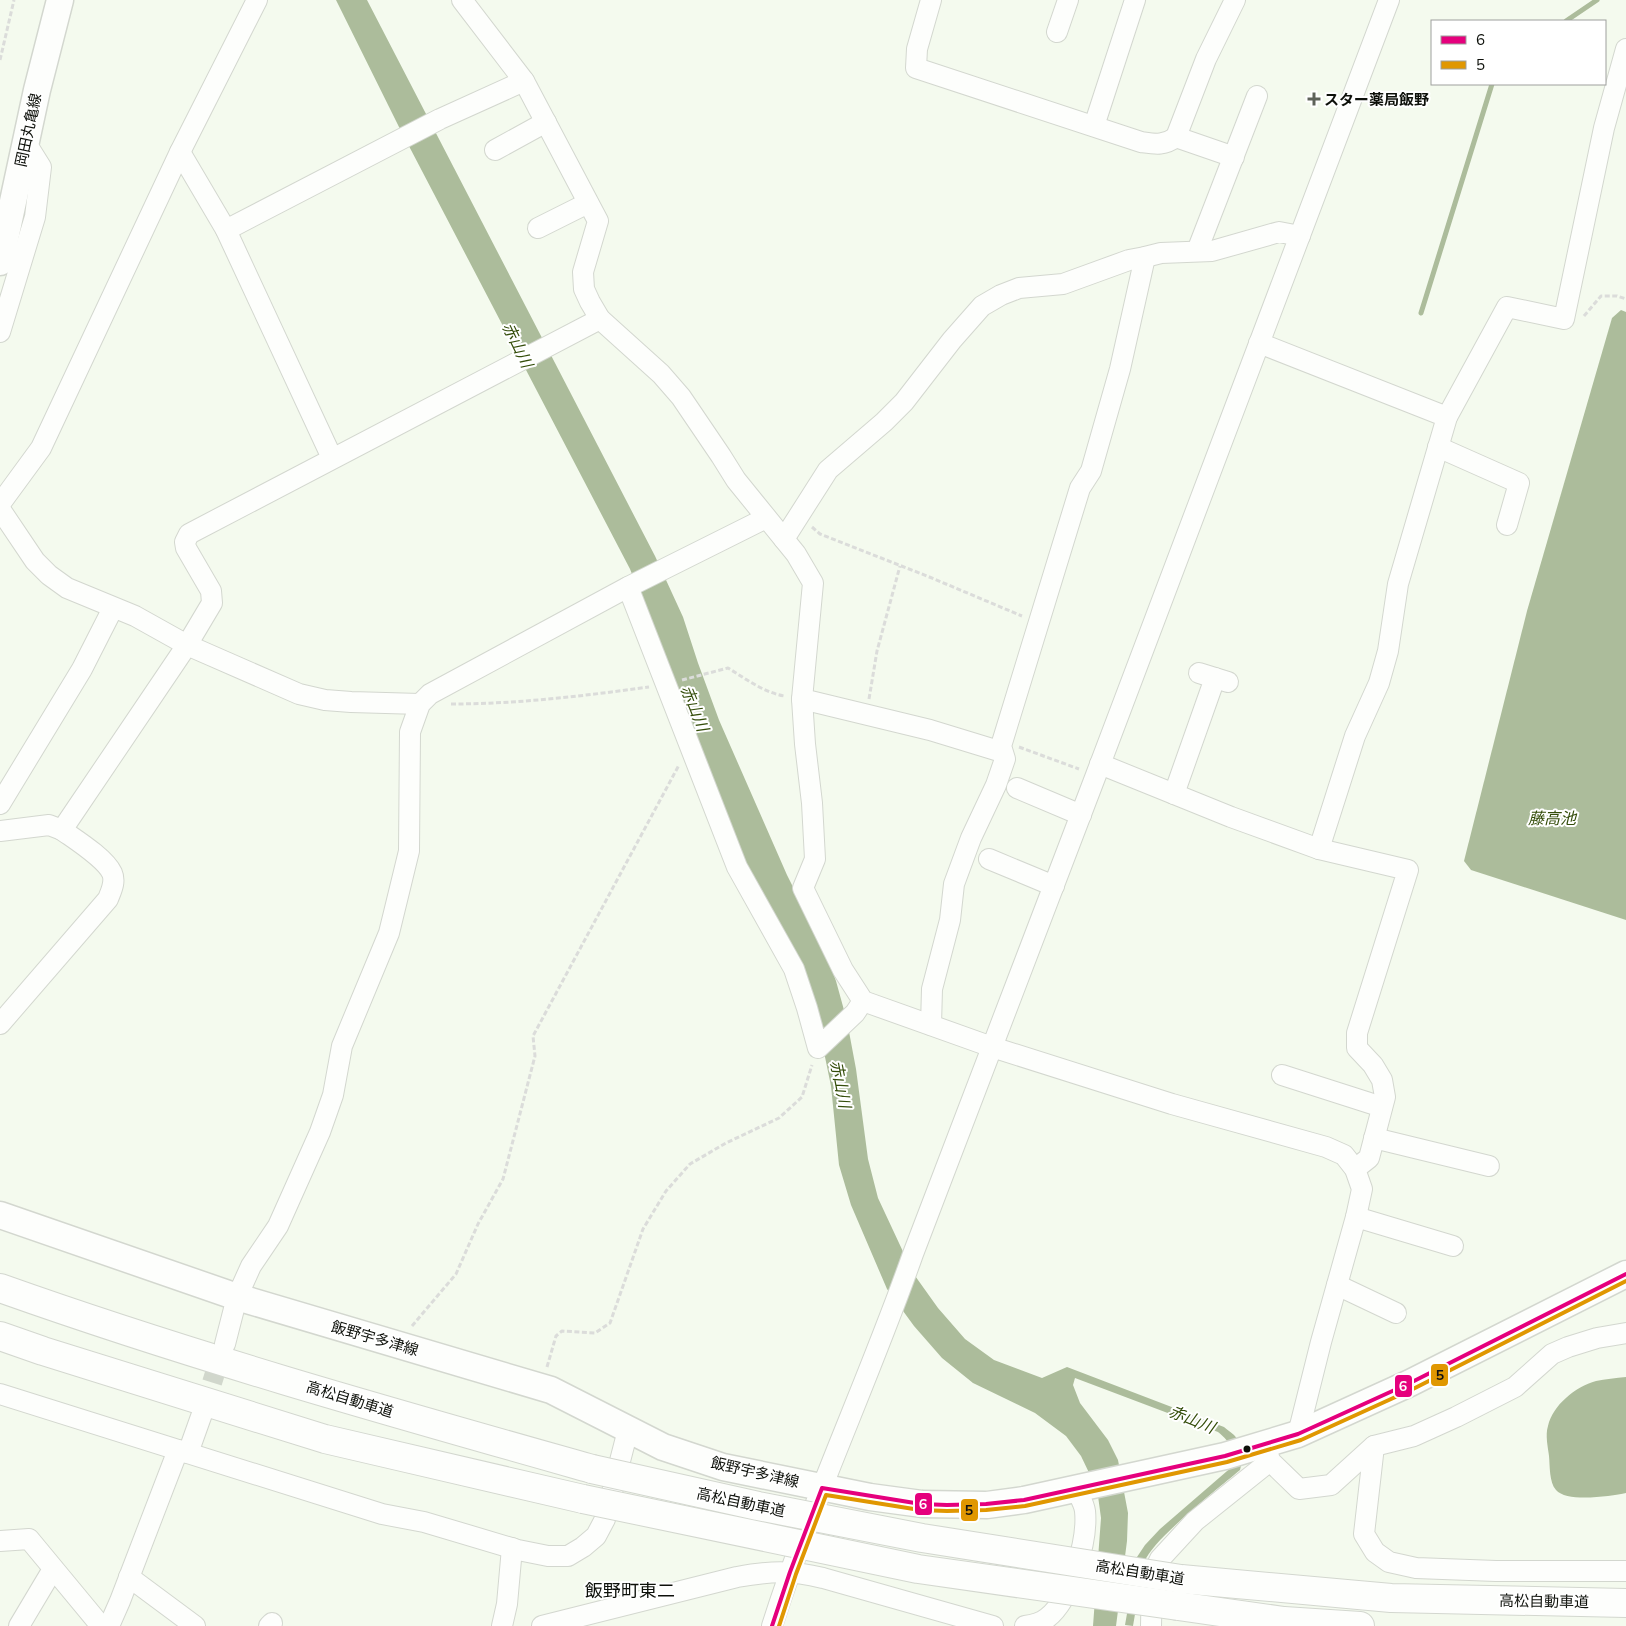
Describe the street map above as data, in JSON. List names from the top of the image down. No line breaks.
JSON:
{"streets":{"highway":["高松自動車道"],"main road":["岡田丸亀線","飯野宇多津線"]},"districts":["飯野町東二"],"water":["赤山川","藤高池"],"places":{"health":["スター薬局飯野"]},"lines":["transit line 6","transit line 5"],"legend":["6","5"]}
